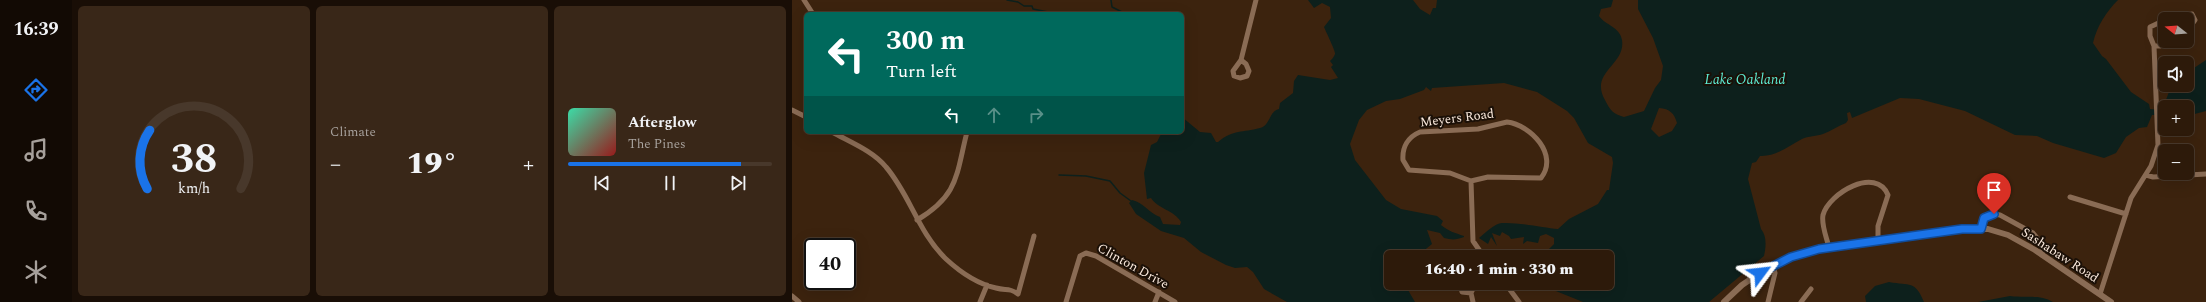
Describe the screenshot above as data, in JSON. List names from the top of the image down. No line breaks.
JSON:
{"streets":{"street":["Meyers Road","Sashabaw Road","Clinton Drive"]},"water":["Lake Oakland"],"north":"left","page":{"tabs":"16:39","tile":"Climate","map_buttons":["+","−"],"turn":["300 m","Turn left"],"song":["Afterglow","The Pines"],"heat":["−","19°","+"],"limit":"40","trip":"16:40 · 1 min · 330 m","gauge":["38","km/h"]}}
